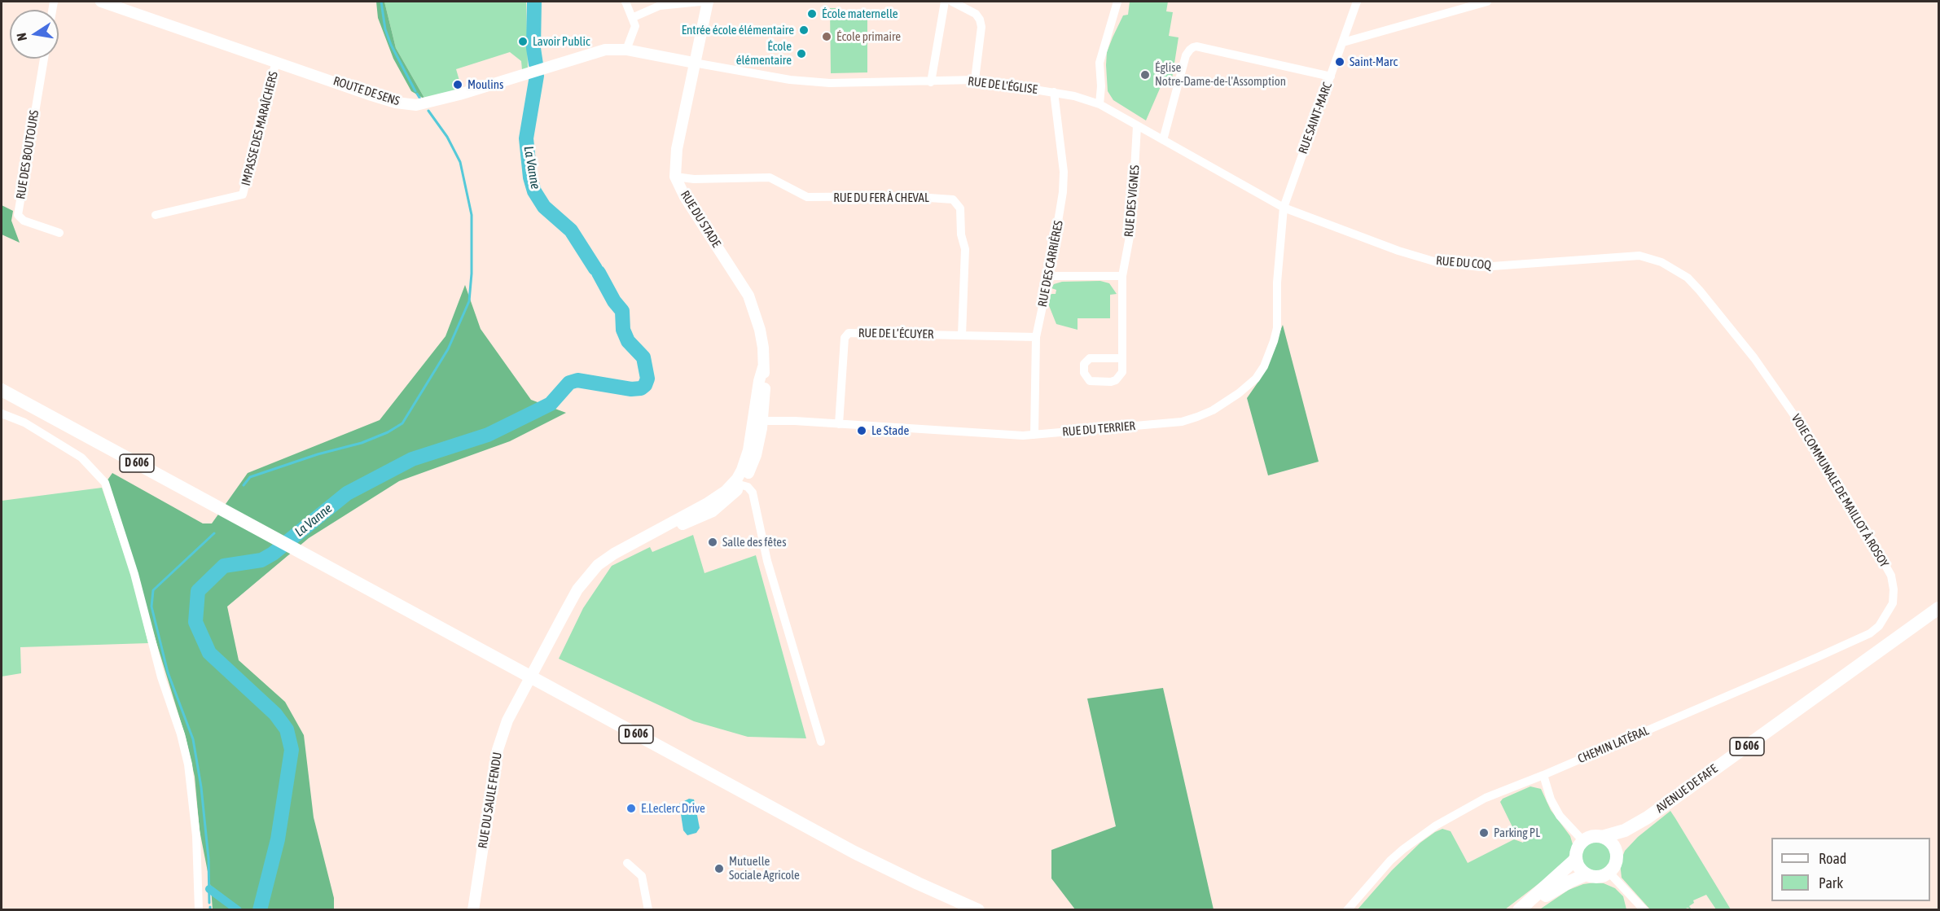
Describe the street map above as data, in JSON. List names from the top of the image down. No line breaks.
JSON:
{"streets":{"main road":["D 606","AVENUE DE FAFE"],"street":["RUE DE L'ÉGLISE","ROUTE DE SENS","RUE SAINT-MARC","IMPASSE DES MARAÎCHERS","RUE DES BOUTOURS","RUE DU FER À CHEVAL","RUE DES VIGNES","RUE DU STADE","RUE DU COQ","RUE DES CARRIÈRES","RUE DE L’ÉCUYER","RUE DU TERRIER","VOIE COMMUNALE DE MAILLOT À ROSOY","CHEMIN LATÉRAL","RUE DU SAULE FENDU"]},"crossings":[["RUE DE L'ÉGLISE","ROUTE DE SENS"],["RUE DE L'ÉGLISE","RUE SAINT-MARC"],["RUE DE L'ÉGLISE","RUE DES VIGNES"],["RUE DE L'ÉGLISE","RUE DU STADE"],["RUE DE L'ÉGLISE","RUE DU COQ"],["RUE DE L'ÉGLISE","RUE DES CARRIÈRES"],["RUE DE L'ÉGLISE","RUE DU TERRIER"],["ROUTE DE SENS","IMPASSE DES MARAÎCHERS"],["ROUTE DE SENS","RUE DU STADE"],["RUE SAINT-MARC","RUE DU COQ"],["RUE SAINT-MARC","RUE DU TERRIER"],["RUE DU FER À CHEVAL","RUE DU STADE"],["RUE DU FER À CHEVAL","RUE DE L’ÉCUYER"],["RUE DU STADE","RUE DU TERRIER"],["RUE DU STADE","RUE DU SAULE FENDU"],["RUE DU COQ","RUE DU TERRIER"],["RUE DU COQ","VOIE COMMUNALE DE MAILLOT À ROSOY"],["RUE DES CARRIÈRES","RUE DE L’ÉCUYER"],["RUE DES CARRIÈRES","RUE DU TERRIER"],["RUE DE L’ÉCUYER","RUE DU TERRIER"],["VOIE COMMUNALE DE MAILLOT À ROSOY","CHEMIN LATÉRAL"]],"water":["La Vanne"],"places":["École maternelle","Entrée école élémentaire","École primaire","Lavoir Public","École élémentaire","Saint-Marc","Église Notre-Dame-de-l'Assomption","Moulins","Le Stade","Salle des fêtes","E.Leclerc Drive","Parking PL","Mutuelle Sociale Agricole"],"legend":["Road","Park"],"north":"left"}
